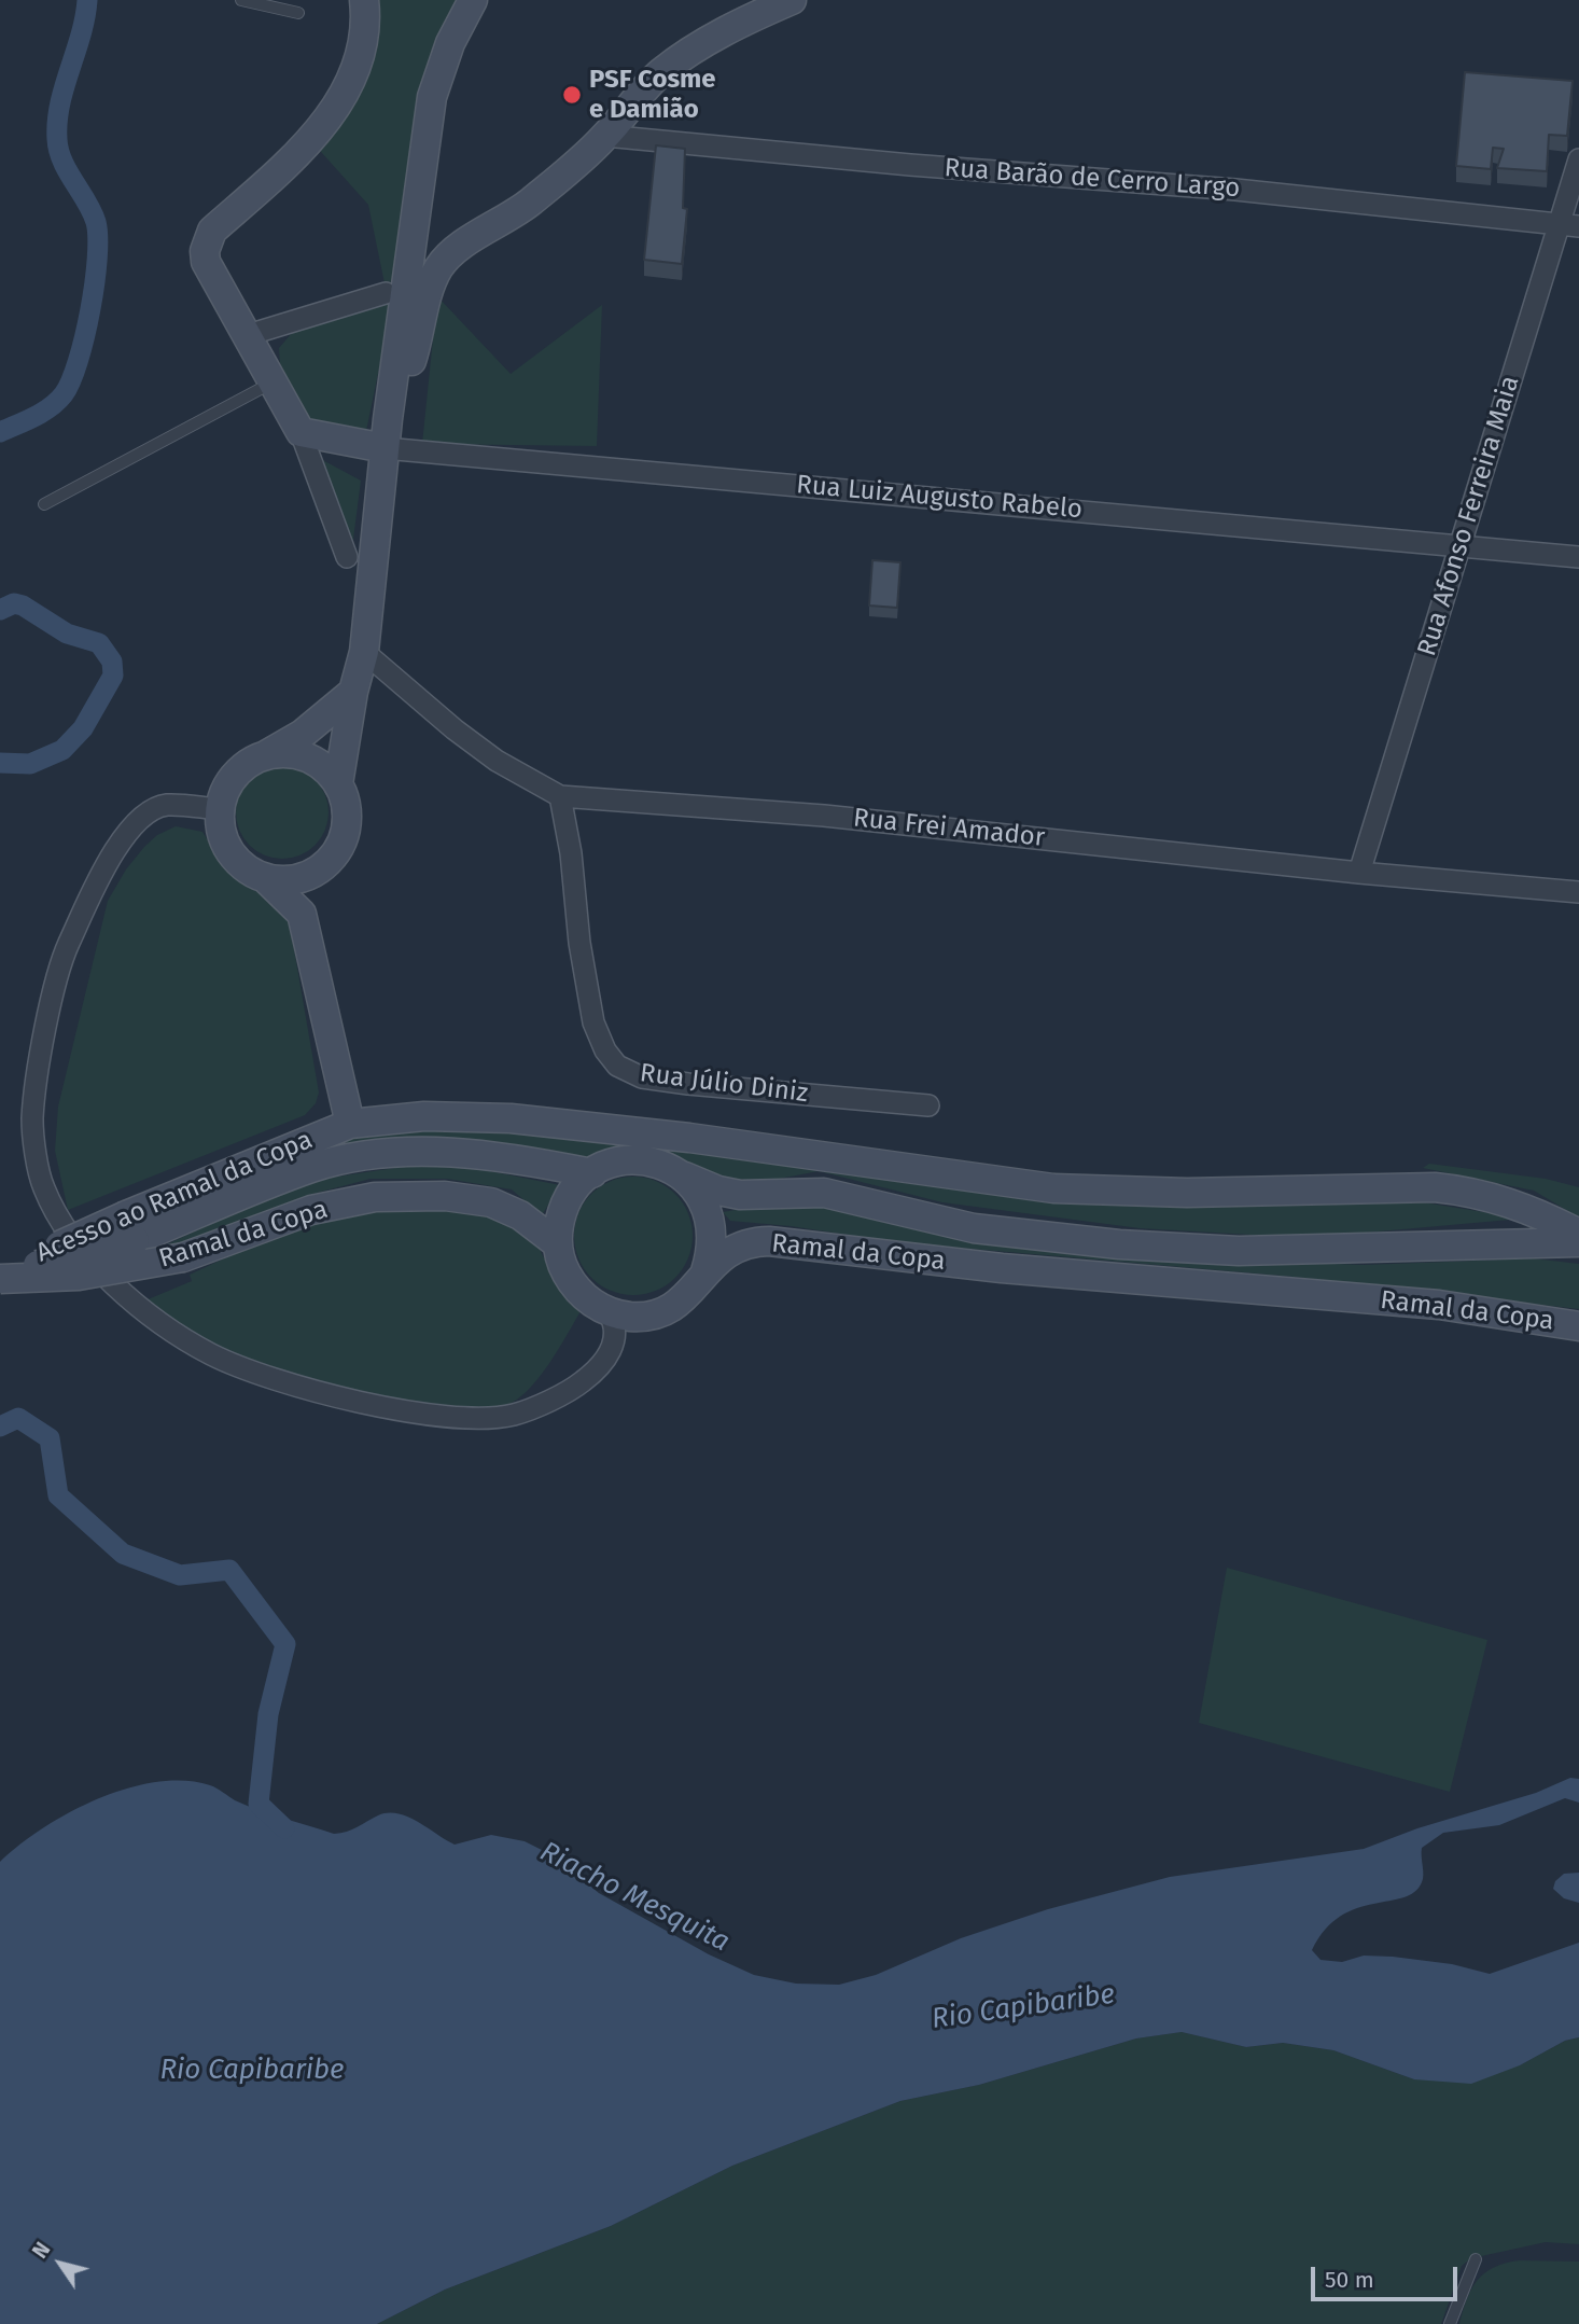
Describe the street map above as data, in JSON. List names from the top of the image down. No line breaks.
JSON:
{"streets":{"street":["Rua Barão de Cerro Largo","Rua Luiz Augusto Rabelo","Rua Afonso Ferreira Maia","Rua Frei Amador","Rua Júlio Diniz","Acesso ao Ramal da Copa","Ramal da Copa"]},"crossings":[["Rua Barão de Cerro Largo","Rua Afonso Ferreira Maia"],["Rua Luiz Augusto Rabelo","Rua Afonso Ferreira Maia"],["Rua Afonso Ferreira Maia","Rua Frei Amador"],["Rua Frei Amador","Rua Júlio Diniz"],["Acesso ao Ramal da Copa","Ramal da Copa"]],"water":["Riacho Mesquita","Rio Capibaribe"],"places":["PSF Cosme e Damião"],"scale_bar":"50 m","north":"top left"}
